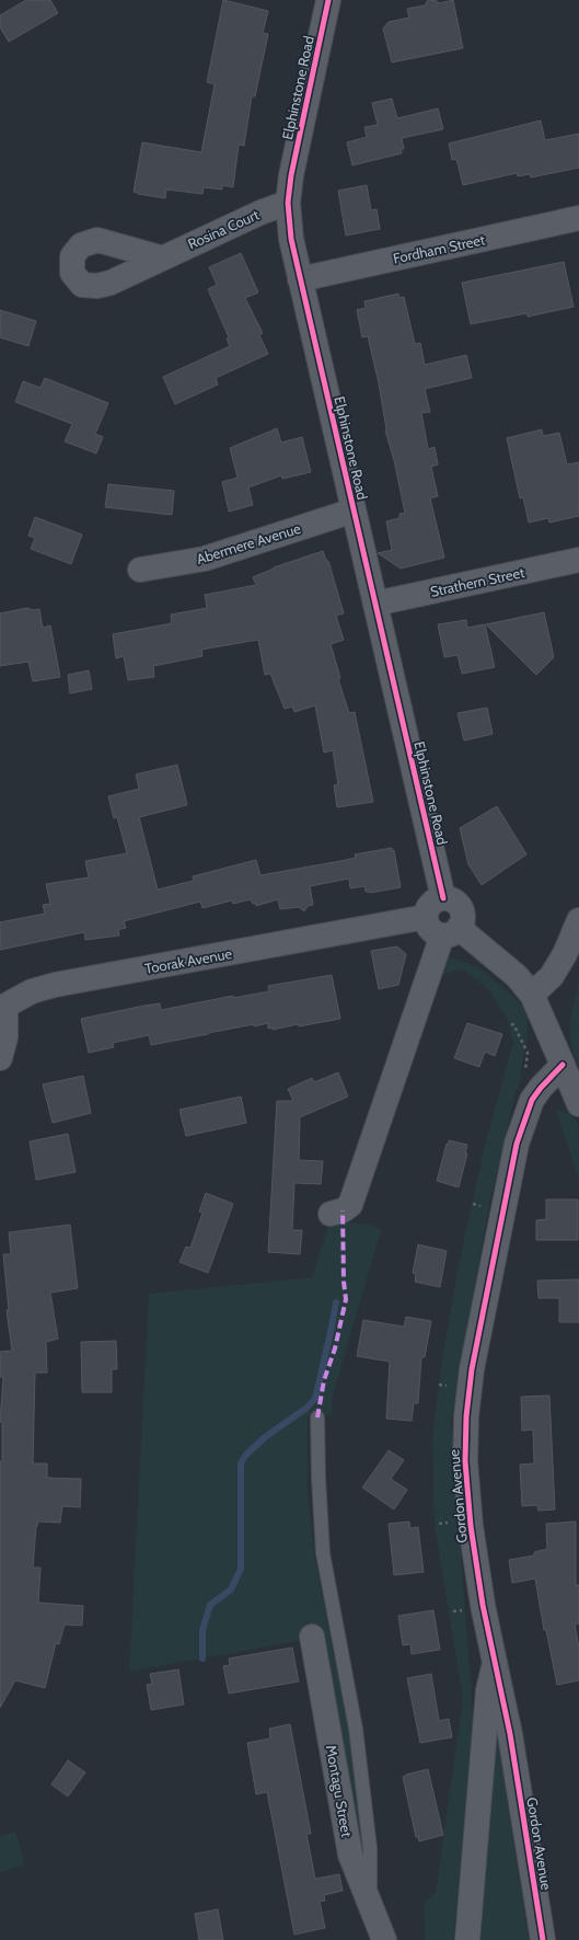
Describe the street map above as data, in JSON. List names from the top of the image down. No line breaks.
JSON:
{"streets":{"street":["Elphinstone Road","Rosina Court","Fordham Street","Abermere Avenue","Strathern Street","Toorak Avenue","Gordon Avenue","Montagu Street"]},"crossings":[["Elphinstone Road","Rosina Court"],["Elphinstone Road","Fordham Street"],["Elphinstone Road","Abermere Avenue"],["Elphinstone Road","Strathern Street"],["Elphinstone Road","Toorak Avenue"]]}
